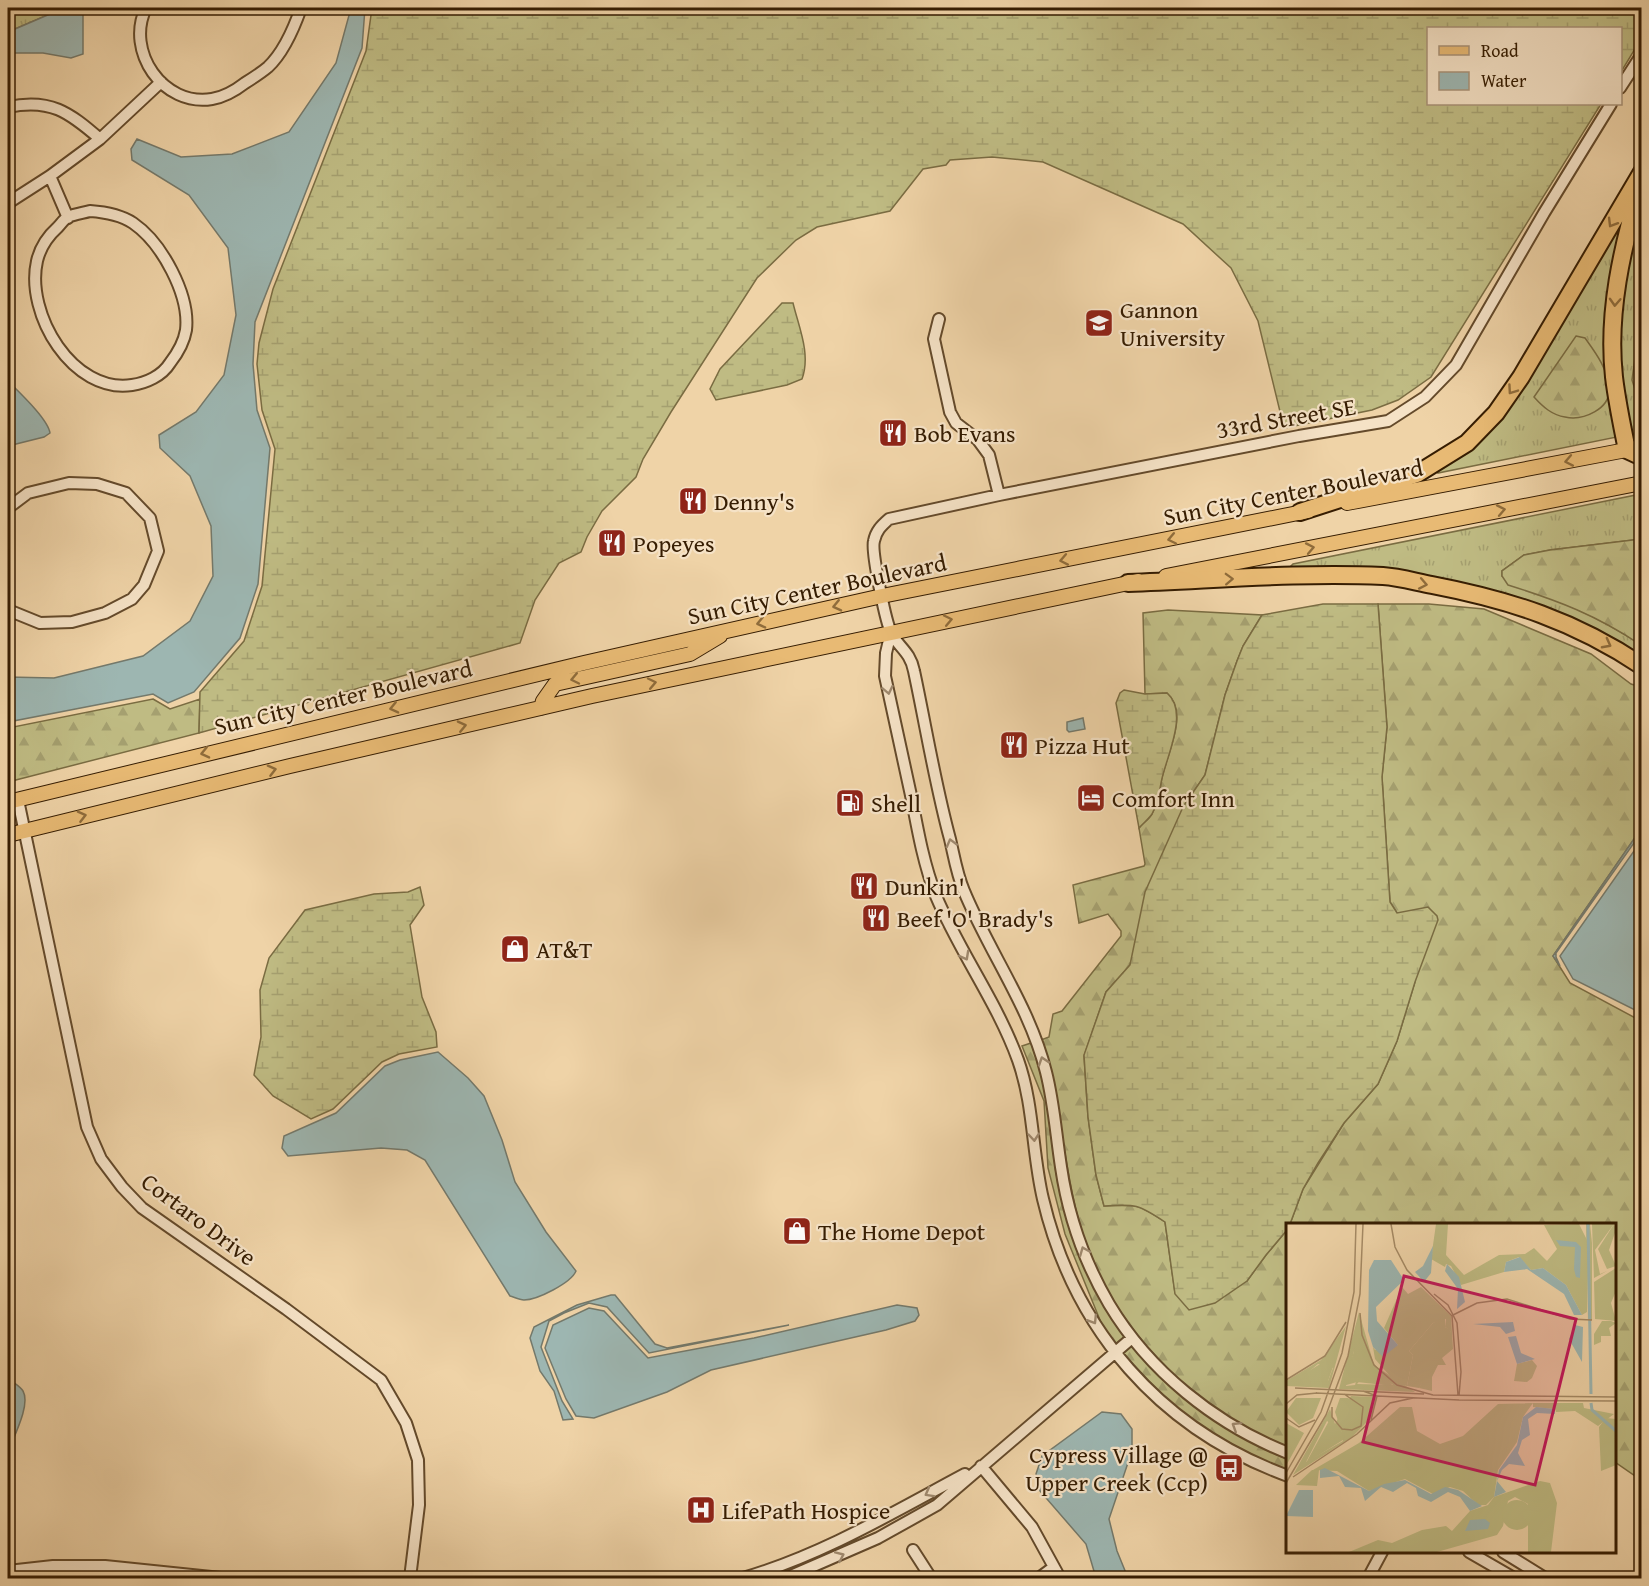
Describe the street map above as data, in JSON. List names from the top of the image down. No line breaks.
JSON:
{"streets":{"main road":["Sun City Center Boulevard"],"street":["33rd Street SE","Cortaro Drive"]},"crossings":[["33rd Street SE","Sun City Center Boulevard"],["Sun City Center Boulevard","Cortaro Drive"]],"places":{"school or university":["Gannon University"],"restaurant":["Bob Evans","Denny's","Popeyes","Pizza Hut","Dunkin'","Beef 'O' Brady's"],"hotel":["Comfort Inn"],"fuel station":["Shell"],"shop":["AT&T","The Home Depot"],"bus stop":["Cypress Village @ Upper Creek (Ccp)"],"hospital":["LifePath Hospice"]},"legend":["Road","Water"]}
